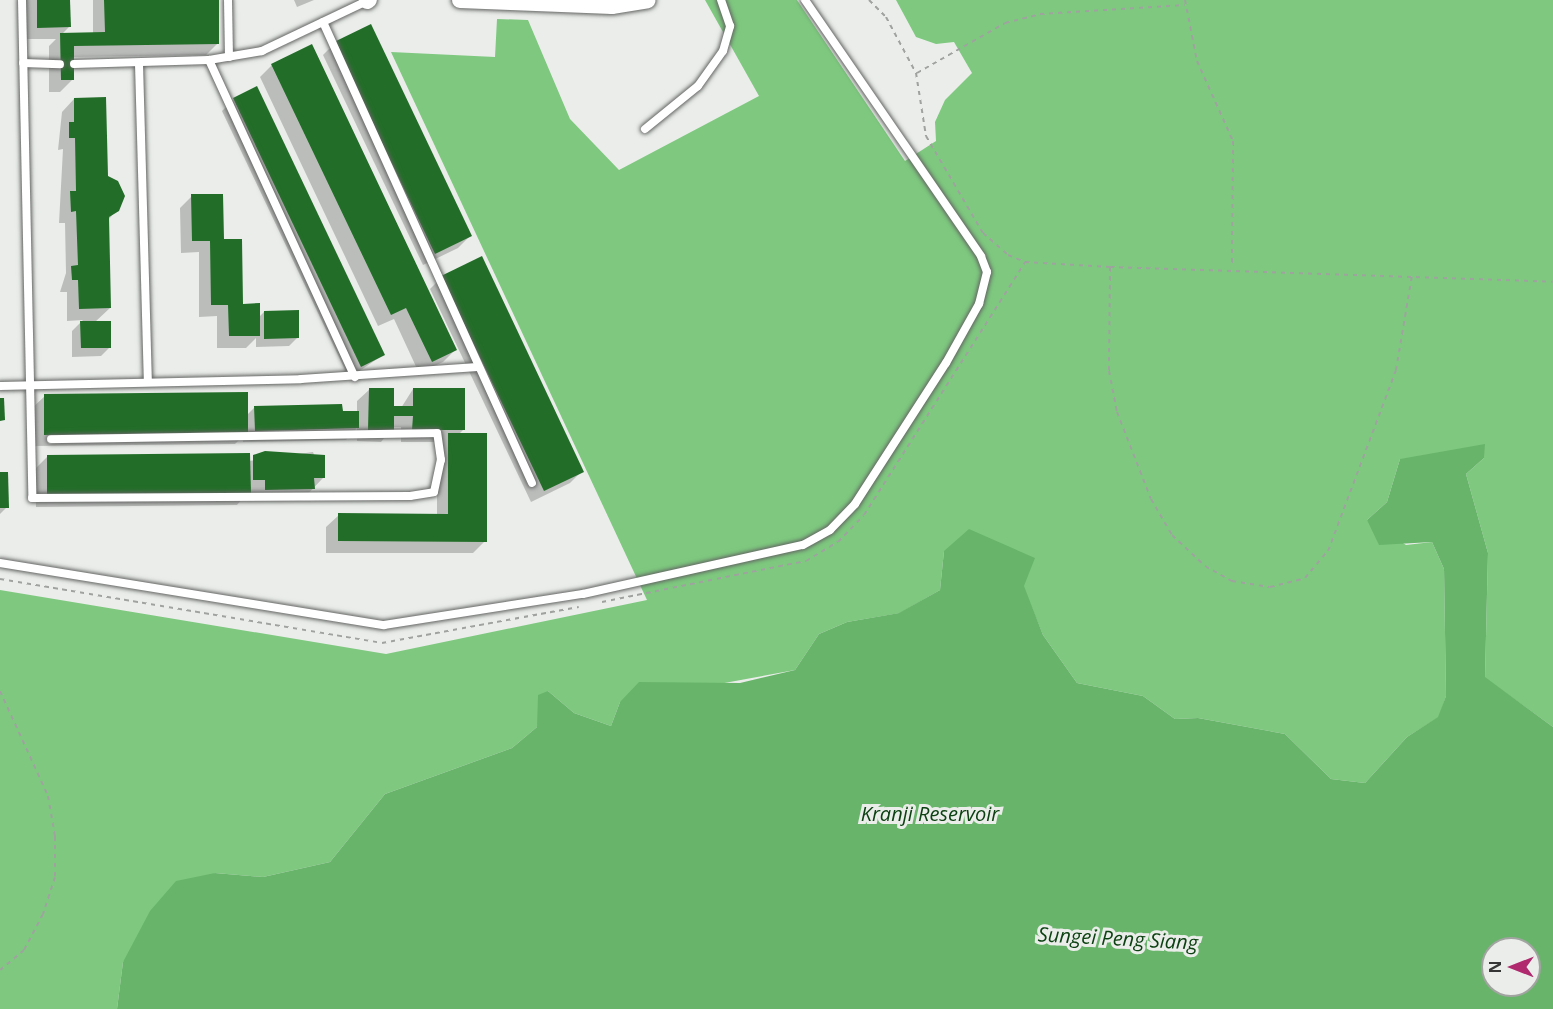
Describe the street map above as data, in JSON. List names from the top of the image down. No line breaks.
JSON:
{"water":["Kranji Reservoir","Sungei Peng Siang"],"north":"left"}
